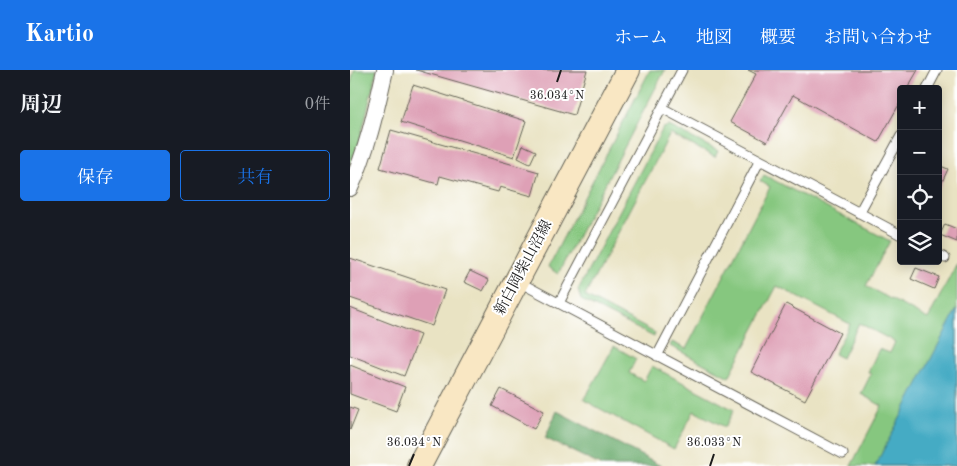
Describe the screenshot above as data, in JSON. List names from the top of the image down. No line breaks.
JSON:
{"streets":{"street":["新白岡柴山沼線"]},"page":{"header":"Kartio","nav":["ホーム","地図","概要","お問い合わせ"],"heading":["周辺","0件"],"map_buttons":["+","−"],"buttons":["保存","共有"]},"coordinates":["36.034°N","36.033°N"]}
